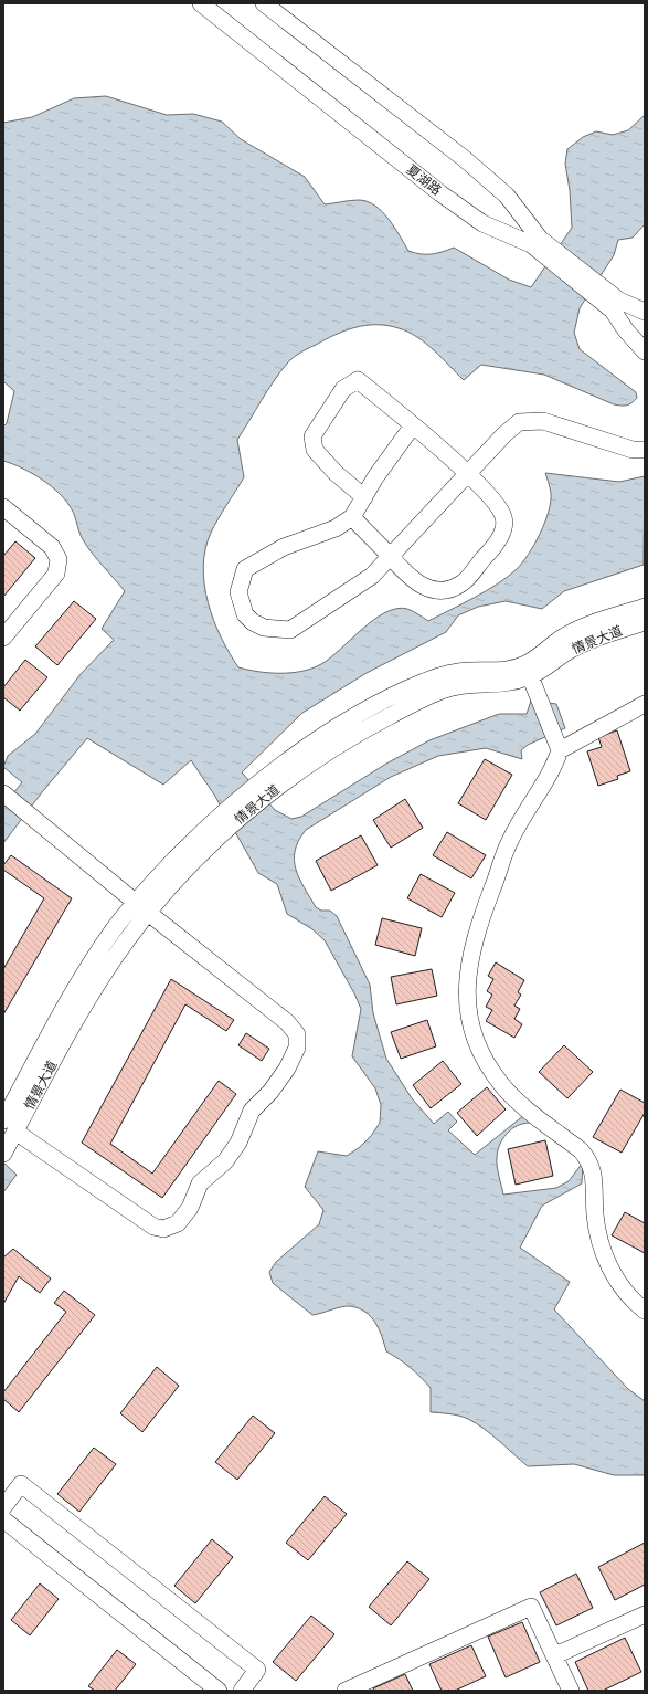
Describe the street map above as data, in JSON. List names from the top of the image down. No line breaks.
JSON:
{"streets":{"street":["夏湖路","情景大道"]}}
